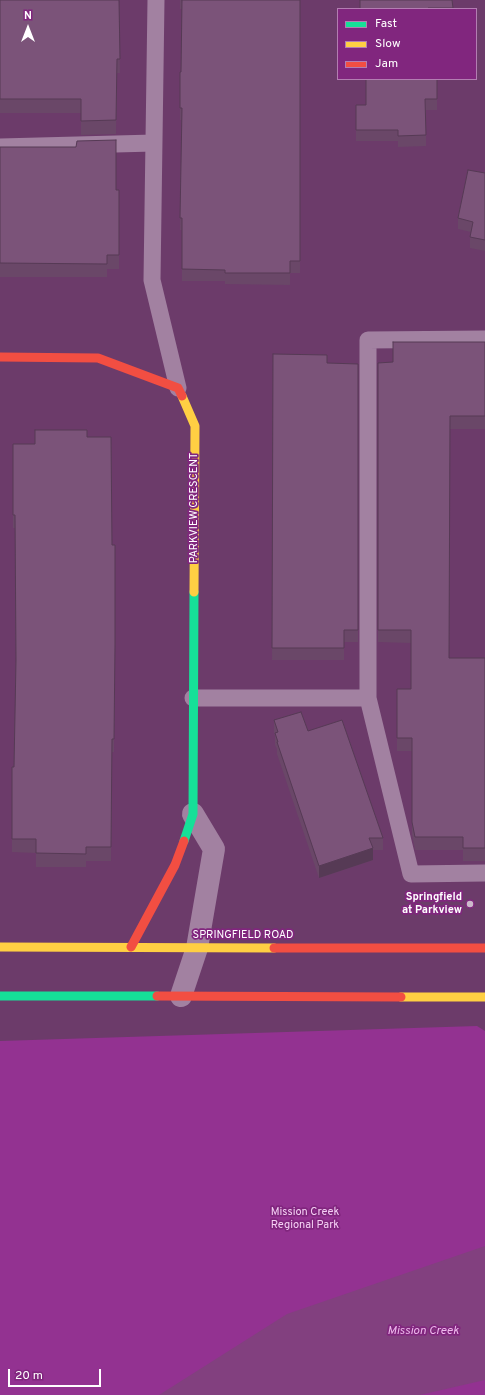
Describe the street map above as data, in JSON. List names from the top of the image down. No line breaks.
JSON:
{"streets":{"main road":["PARKVIEW CRESCENT","SPRINGFIELD ROAD"]},"crossings":[["PARKVIEW CRESCENT","SPRINGFIELD ROAD"]],"water":["Mission Creek"],"parks":["Mission Creek Regional Park"],"places":["Springfield at Parkview"],"legend":["Fast","Slow","Jam"],"scale_bar":"20 m","north":"top"}
